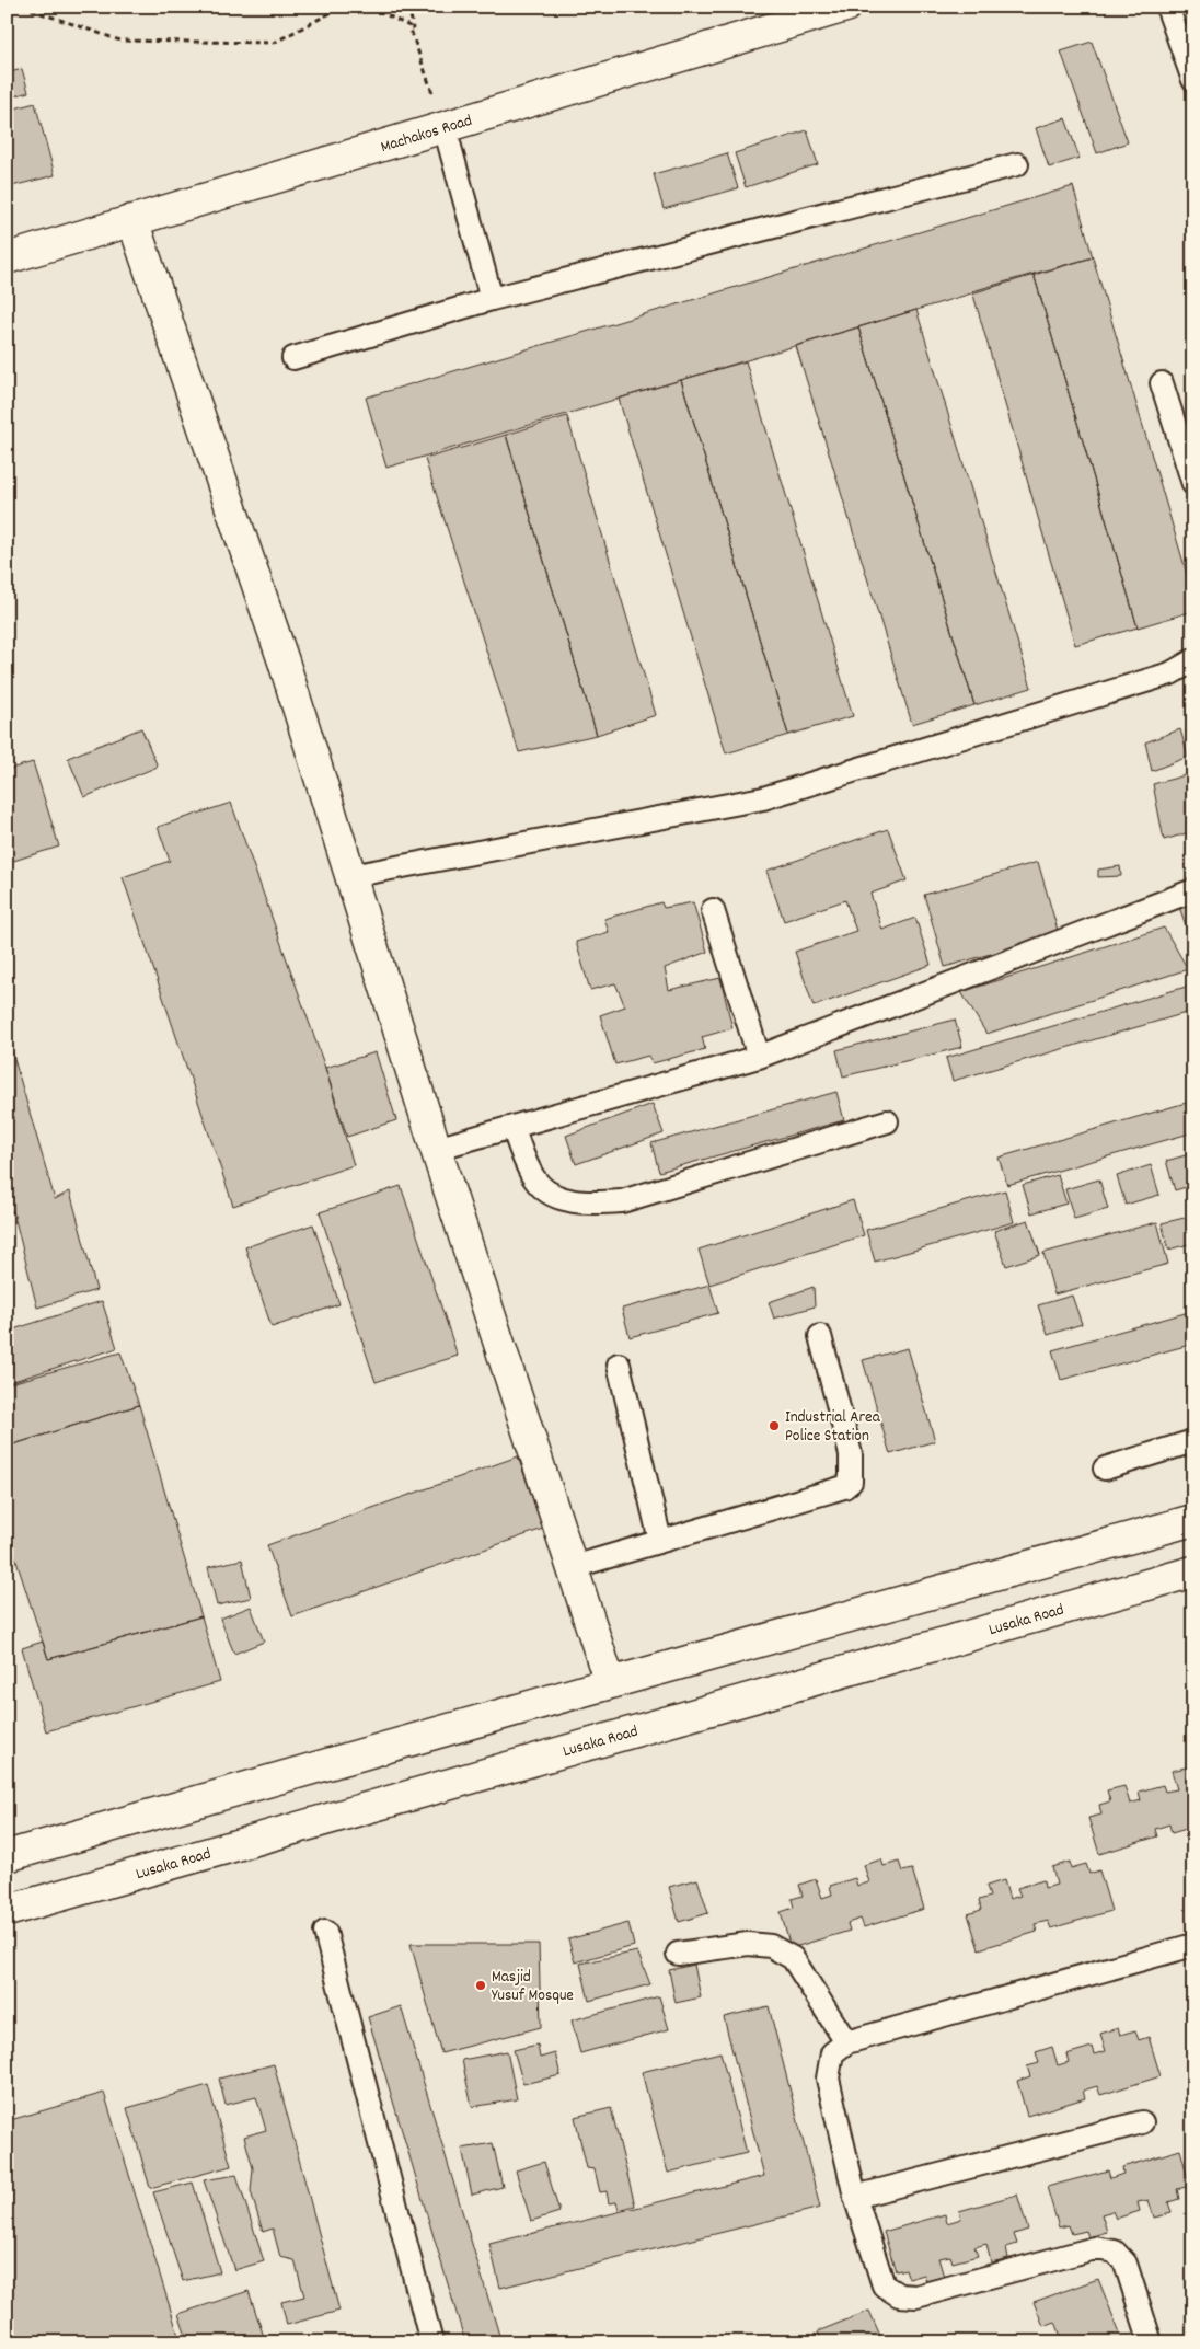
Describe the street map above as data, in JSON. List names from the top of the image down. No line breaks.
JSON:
{"streets":{"main road":["Machakos Road","Lusaka Road"]},"places":["Industrial Area Police Station","Masjid Yusuf Mosque"]}
